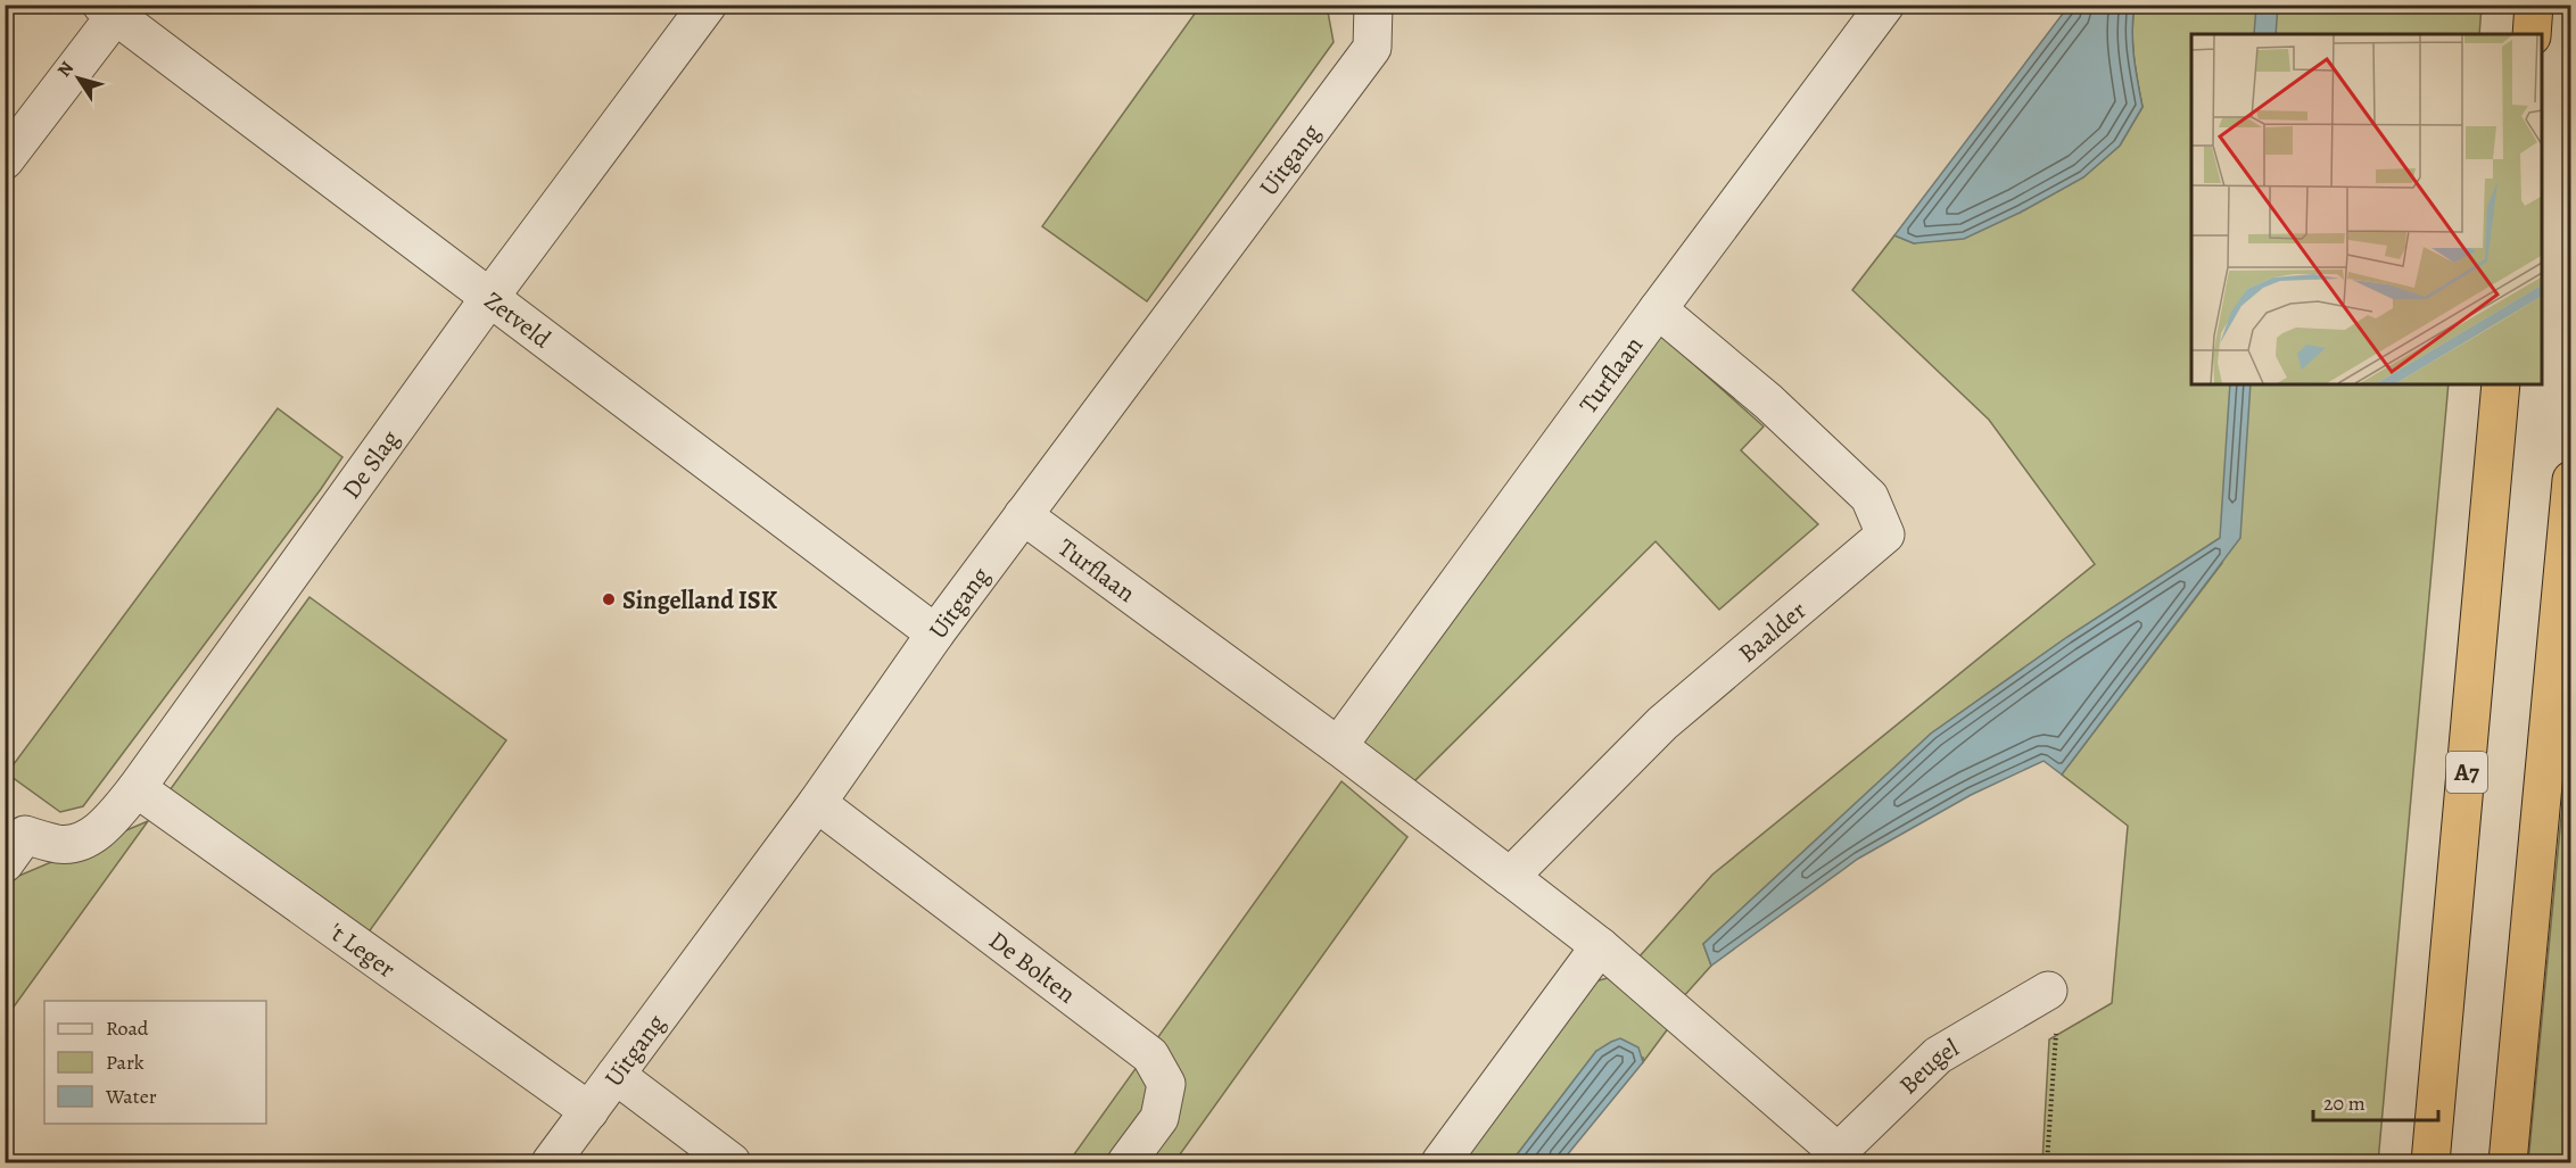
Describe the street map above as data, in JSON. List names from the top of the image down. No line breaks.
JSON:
{"streets":{"highway":["A7"],"street":["Uitgang","Zetveld","Turflaan","De Slag","Baalder","'t Leger","De Bolten","Beugel"]},"crossings":[["Uitgang","Zetveld"],["Uitgang","Turflaan"],["Uitgang","'t Leger"],["Uitgang","De Bolten"],["Zetveld","De Slag"],["Turflaan","Baalder"],["De Slag","'t Leger"]],"places":["Singelland ISK"],"legend":["Road","Park","Water"],"scale_bar":"20 m","north":"top left"}
